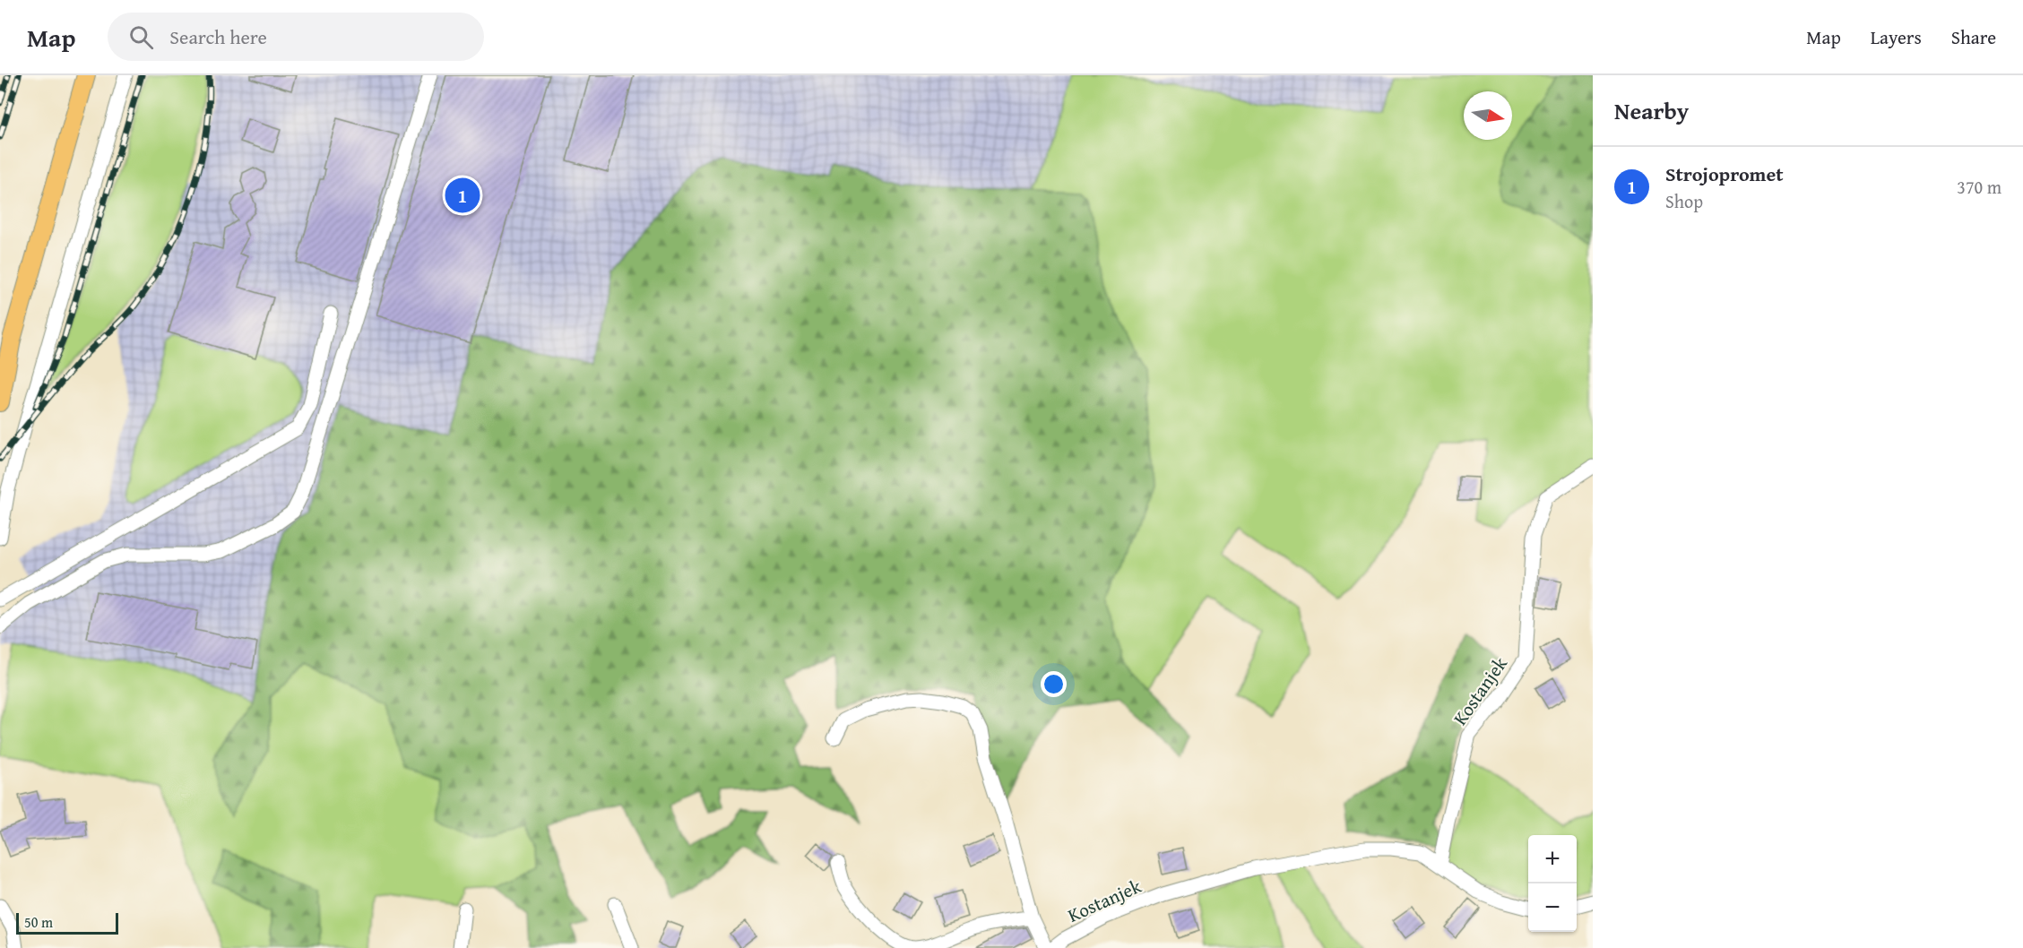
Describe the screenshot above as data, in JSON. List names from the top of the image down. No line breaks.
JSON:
{"streets":{"street":["Kostanjek"]},"scale_bar":"50 m","north":"right","page":{"header":"Map","search":"Search here","nav":["Map","Layers","Share"],"heading":"Nearby","list":[{"mark":"1","name":"Strojopromet","note":"Shop","value":"370 m"}],"pins":"1","map_buttons":["+","−"],"scale":"50 m"}}
